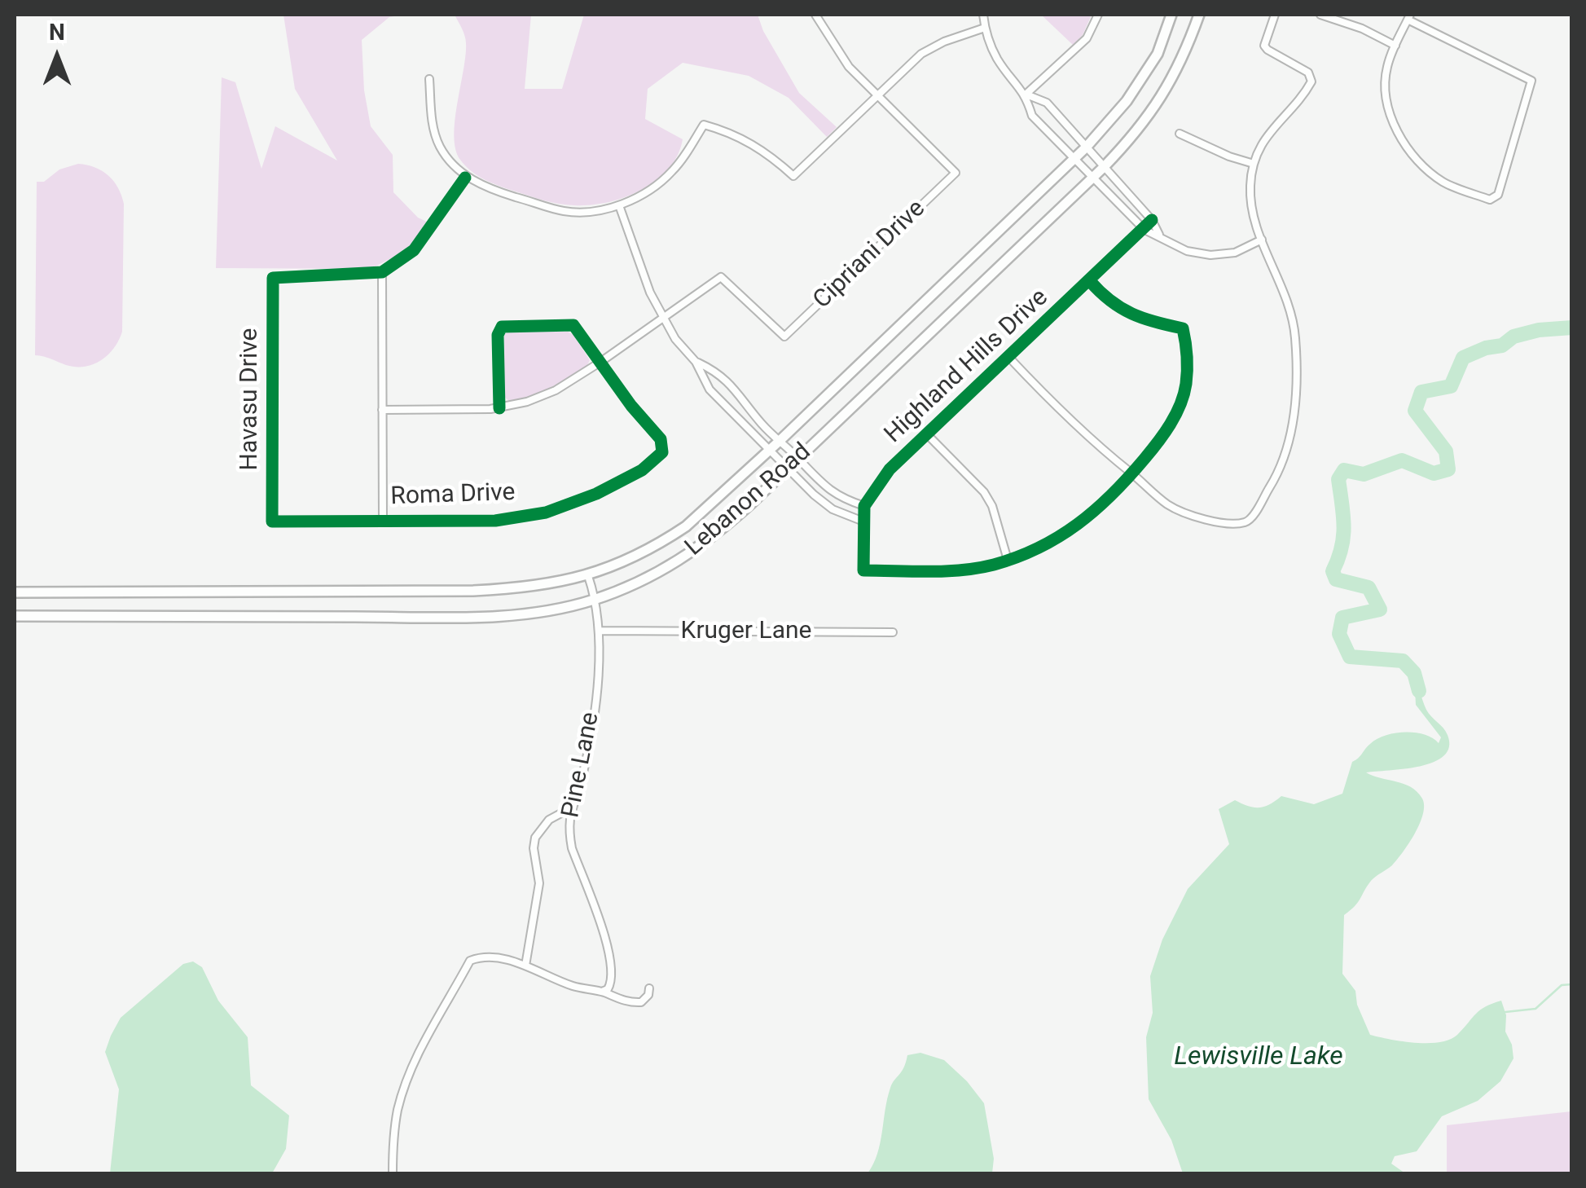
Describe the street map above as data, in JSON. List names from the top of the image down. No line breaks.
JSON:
{"streets":{"main road":["Lebanon Road"],"street":["Cipriani Drive","Highland Hills Drive","Havasu Drive","Roma Drive","Kruger Lane","Pine Lane"]},"crossings":[["Havasu Drive","Roma Drive"],["Lebanon Road","Pine Lane"],["Kruger Lane","Pine Lane"]],"water":["Lewisville Lake"],"north":"top"}
